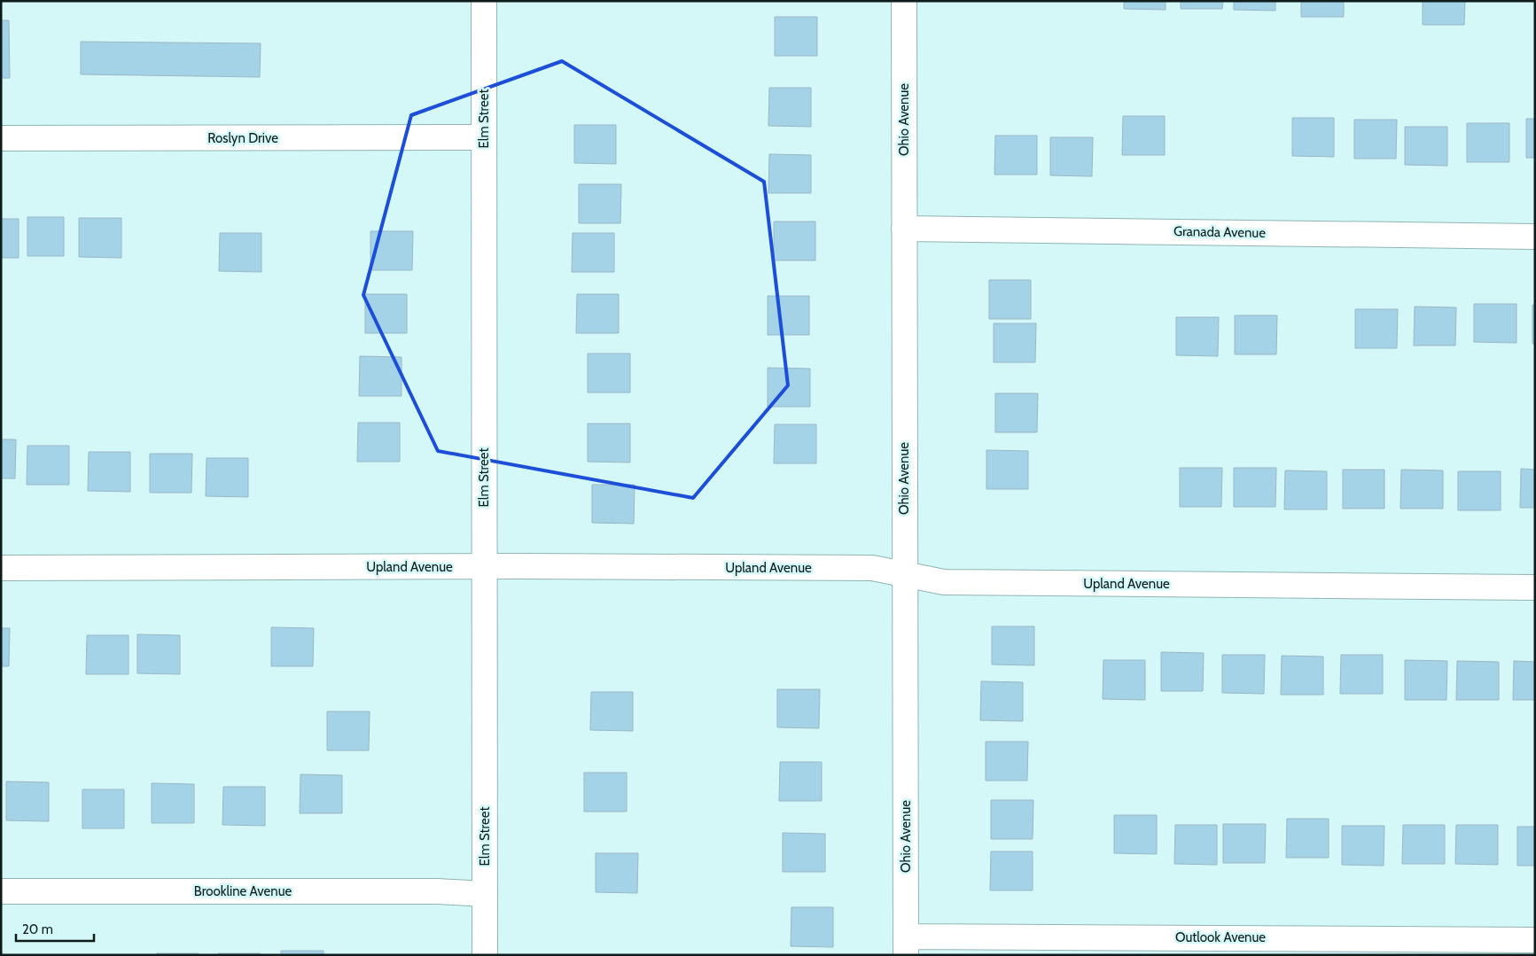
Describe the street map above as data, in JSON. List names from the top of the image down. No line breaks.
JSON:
{"streets":{"street":["Elm Street","Ohio Avenue","Roslyn Drive","Granada Avenue","Upland Avenue","Brookline Avenue","Outlook Avenue"]},"crossings":[["Elm Street","Roslyn Drive"],["Elm Street","Upland Avenue"],["Elm Street","Brookline Avenue"],["Ohio Avenue","Granada Avenue"],["Ohio Avenue","Upland Avenue"],["Ohio Avenue","Outlook Avenue"]],"scale_bar":"20 m"}
